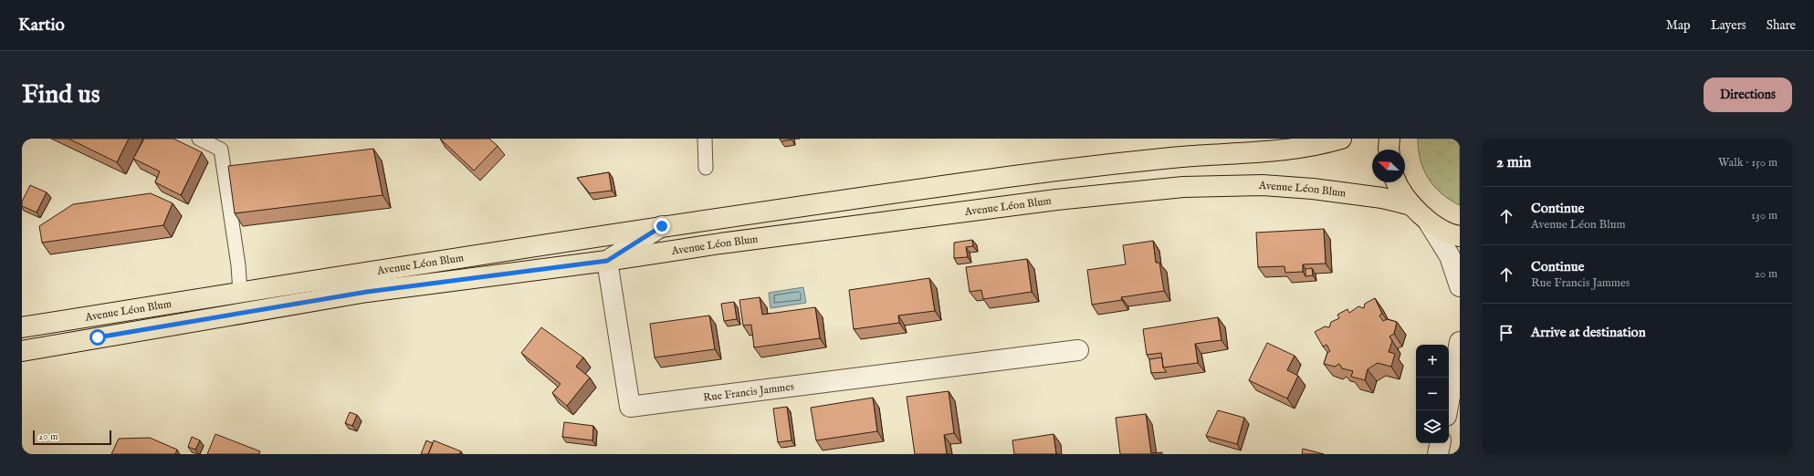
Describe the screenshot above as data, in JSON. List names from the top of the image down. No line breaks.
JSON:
{"streets":{"main road":["Avenue Léon Blum"],"street":["Rue Francis Jammes"]},"crossings":[["Avenue Léon Blum","Rue Francis Jammes"]],"scale_bar":"20 m","north":"top left","page":{"header":"Kartio","nav":["Map","Layers","Share"],"buttons":"Directions","title":"Find us","heading":["2 min","Walk · 150 m"],"list":[["Continue","Avenue Léon Blum","130 m"],["Continue","Rue Francis Jammes","20 m"],"Arrive at destination"],"map_buttons":["+","−"],"scale":"20 m"}}
